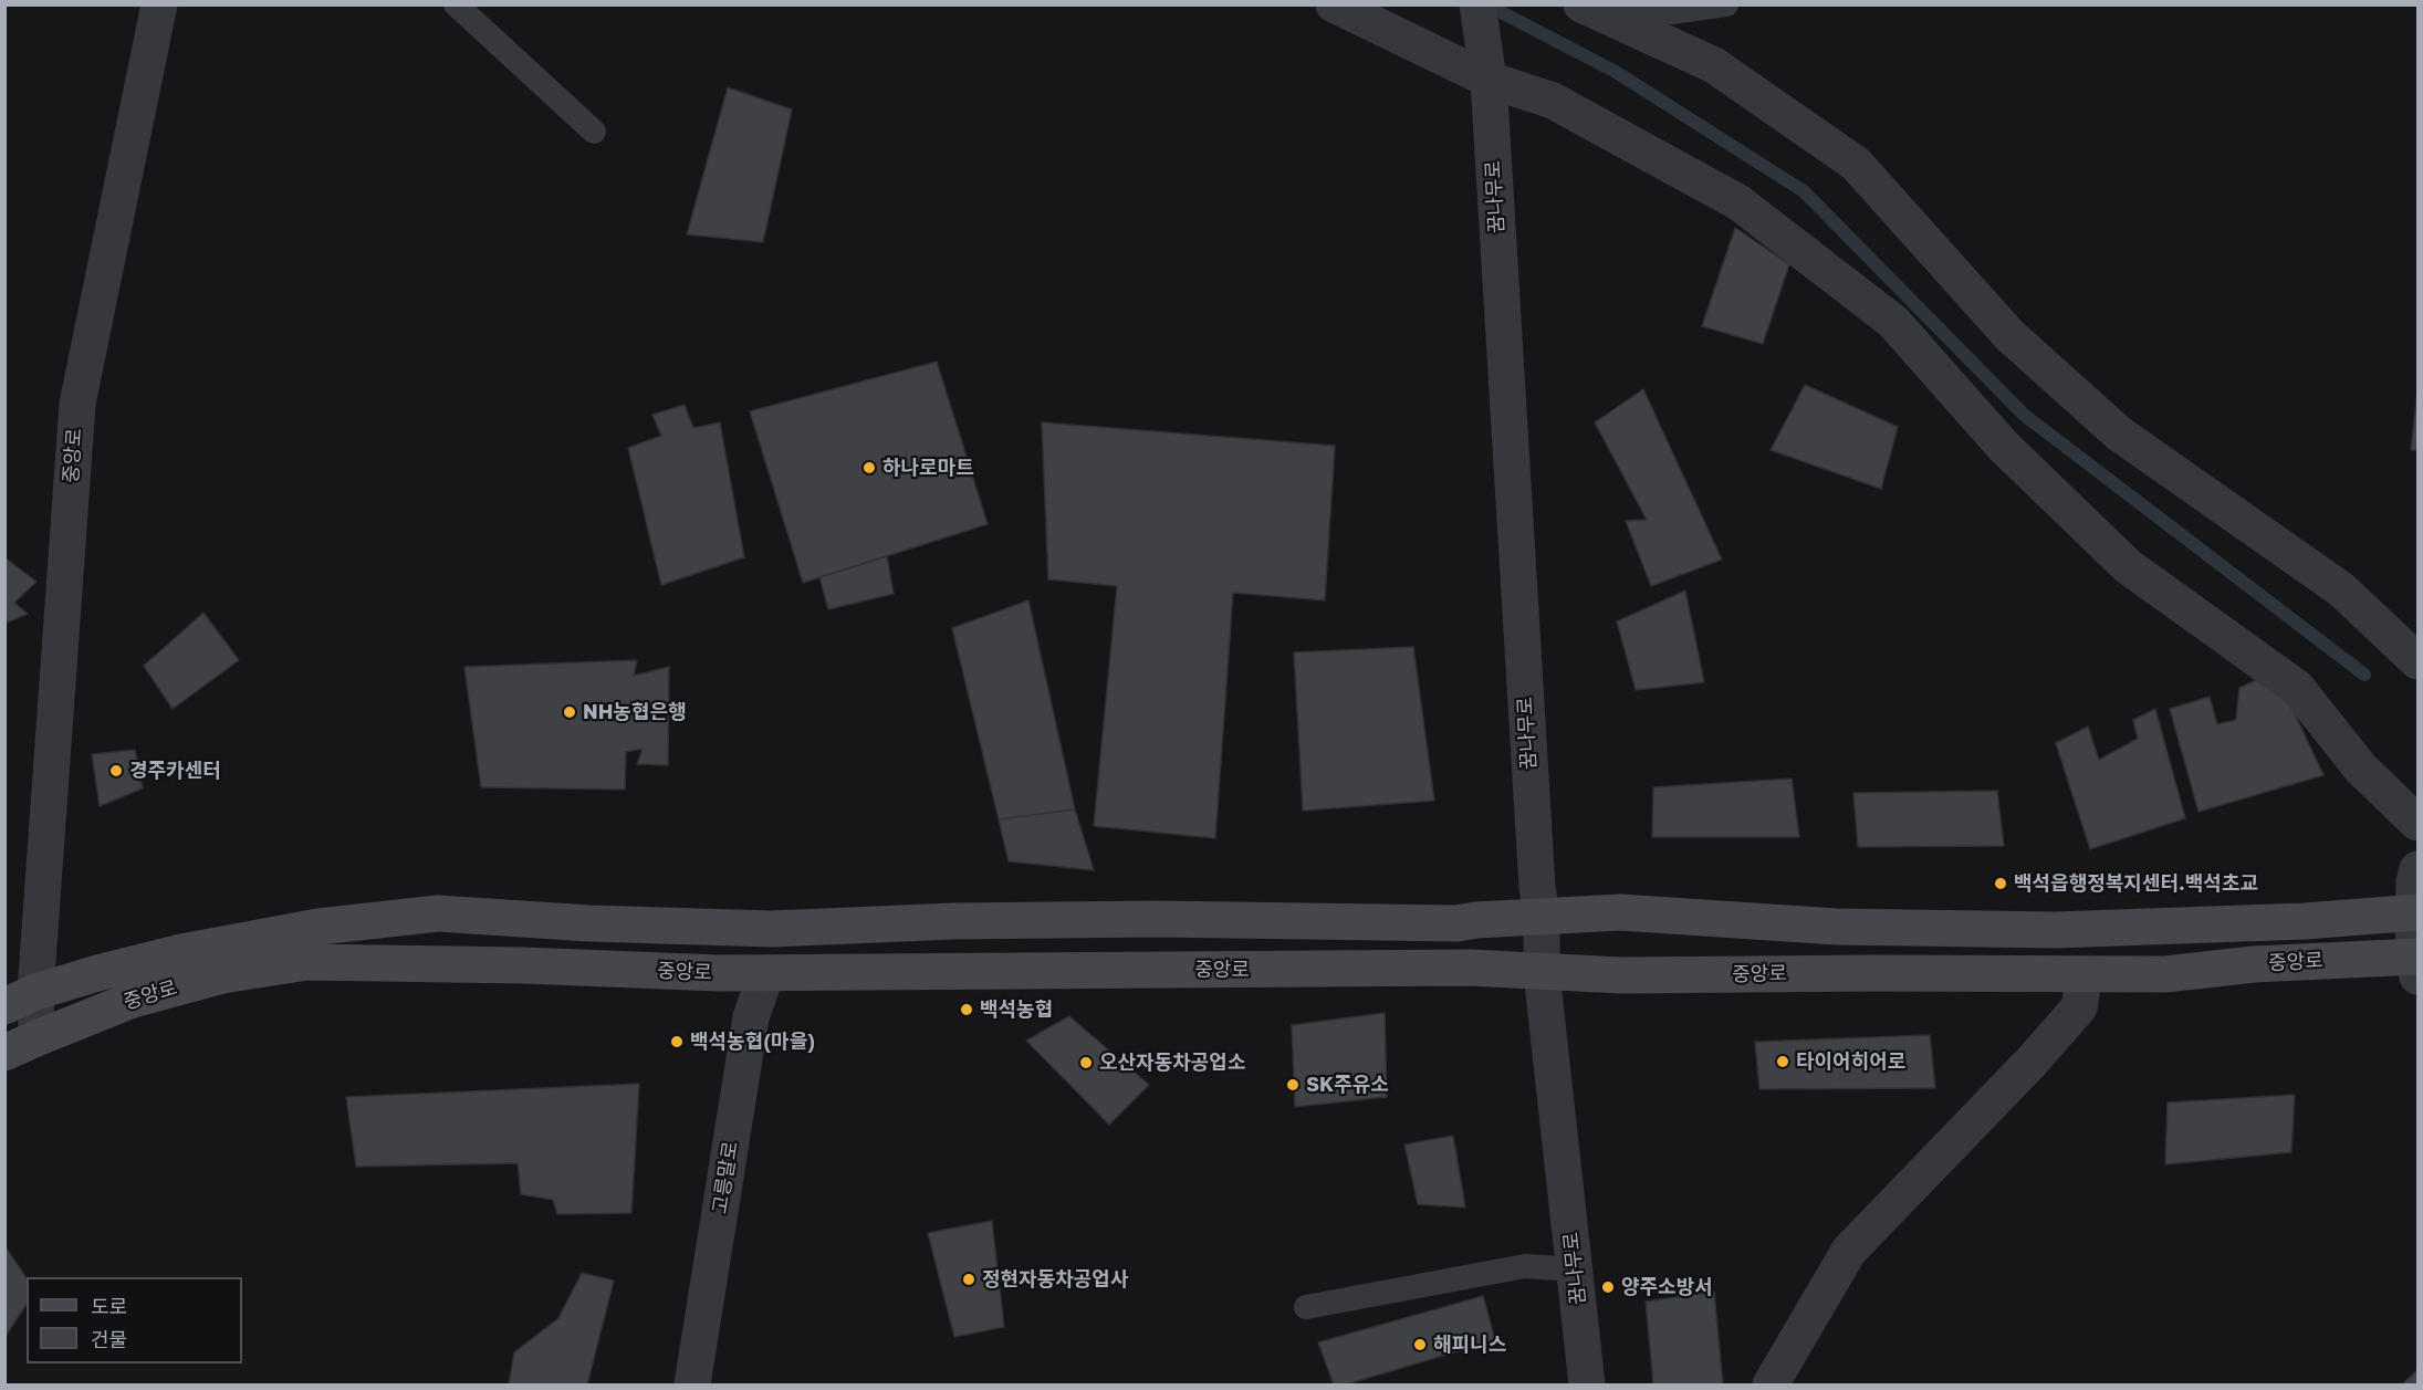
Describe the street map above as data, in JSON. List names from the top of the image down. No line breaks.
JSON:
{"streets":{"main road":["중앙로"],"street":["꿈나무로","고릉말로"]},"crossings":[["꿈나무로","중앙로"],["중앙로","고릉말로"]],"places":["하나로마트","NH농협은행","경주카센터","백석읍행정복지센터.백석초교","백석농협","백석농협(마을)","타이어히어로","오산자동차공업소","SK주유소","정현자동차공업사","양주소방서","해피니스"],"legend":["도로","건물"]}
